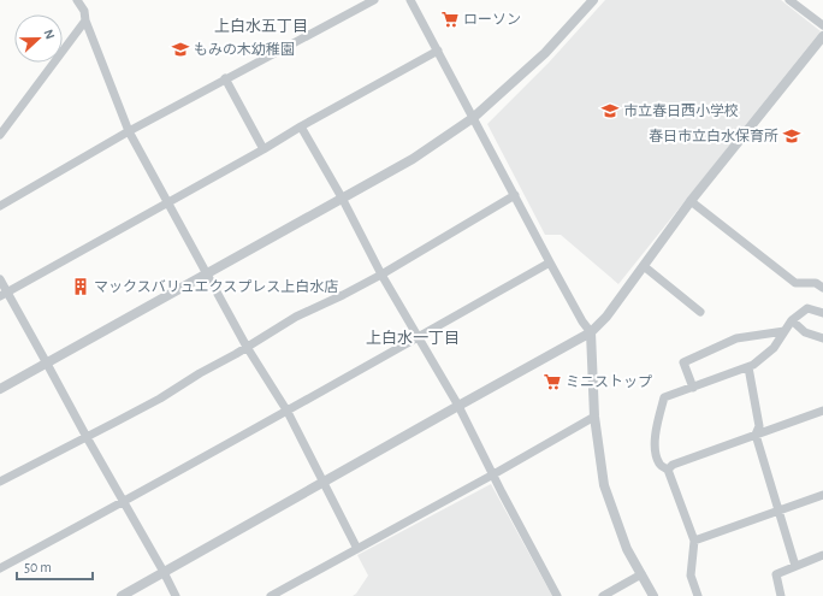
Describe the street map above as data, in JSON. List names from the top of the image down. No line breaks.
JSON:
{"districts":["上白水五丁目","上白水一丁目"],"places":{"supermarket":["ローソン","ミニストップ"],"school or university":["もみの木幼稚園","市立春日西小学校","春日市立白水保育所"],"building":["マックスバリュエクスプレス上白水店"]},"scale_bar":"50 m","north":"right"}
